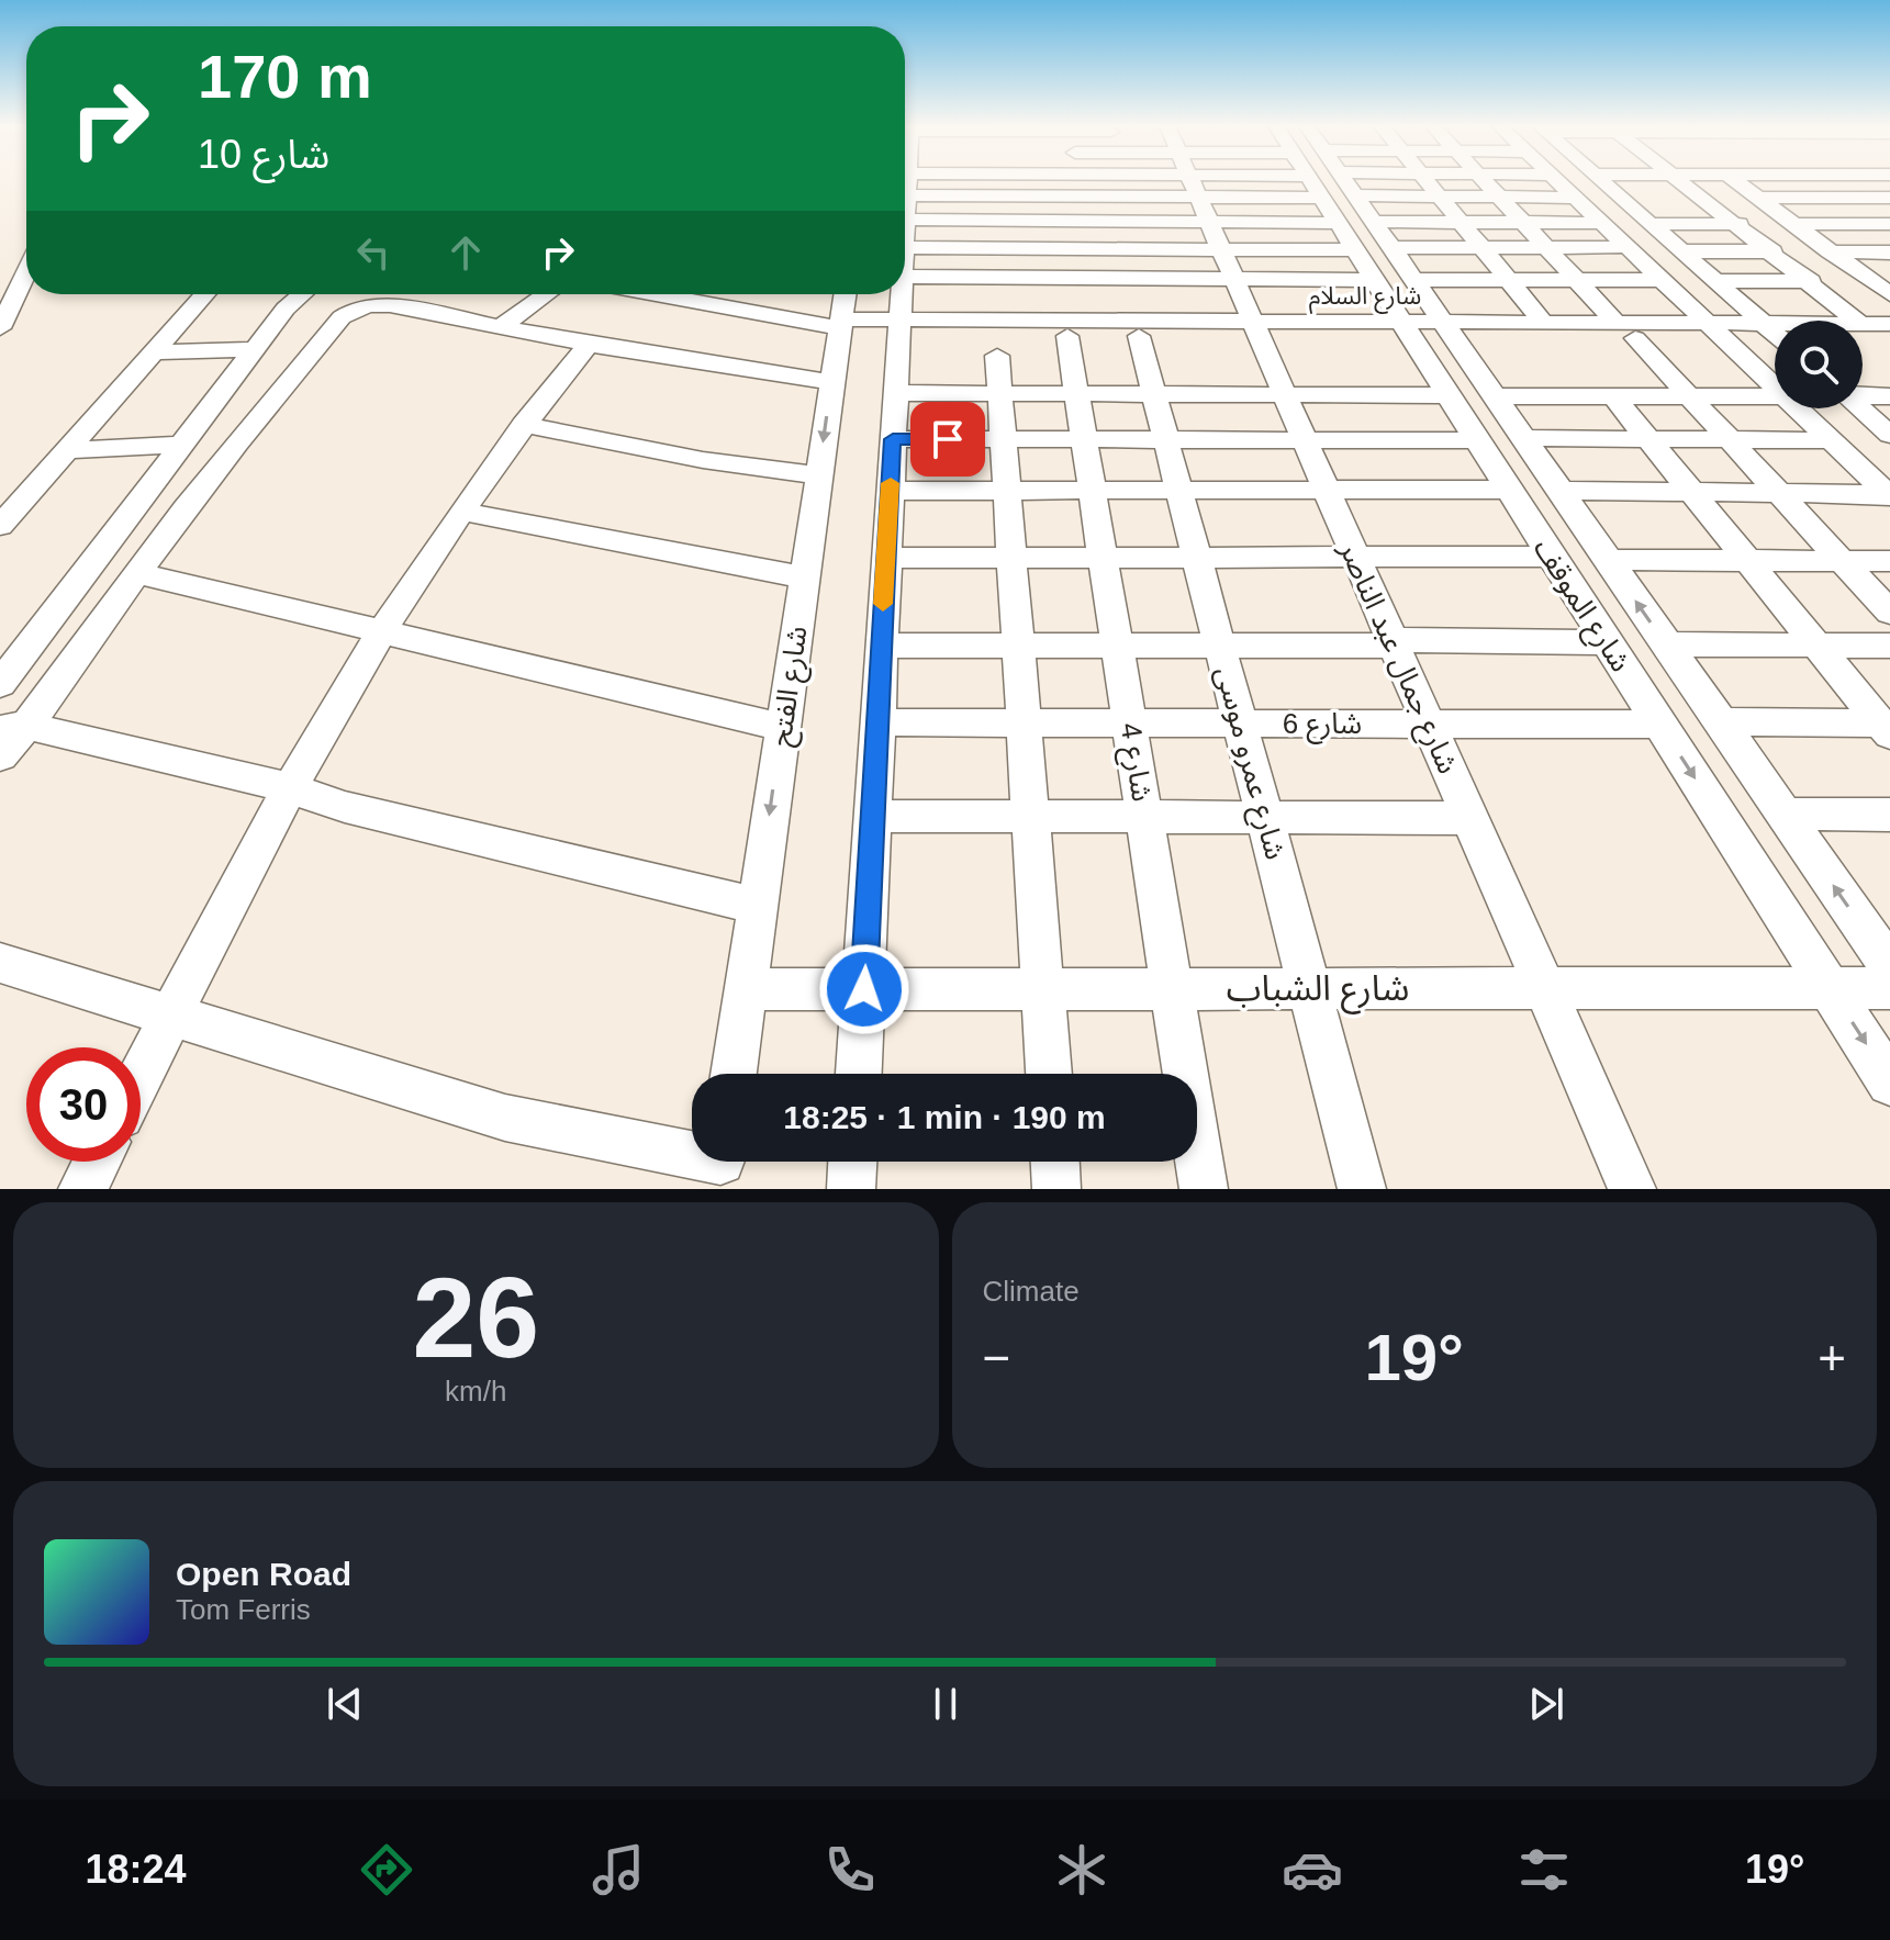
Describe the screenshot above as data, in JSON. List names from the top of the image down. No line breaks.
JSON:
{"streets":{"street":["شارع السلام","شارع الموقف","شارع جمال عبد الناصر","شارع الفتح","شارع 6","شارع 4","شارع عمرو موسى","شارع الشباب"]},"crossings":[["شارع السلام","شارع الموقف"],["شارع السلام","شارع جمال عبد الناصر"],["شارع السلام","شارع الفتح"],["شارع السلام","شارع 4"],["شارع السلام","شارع عمرو موسى"],["شارع الموقف","شارع 6"],["شارع الموقف","شارع الشباب"],["شارع جمال عبد الناصر","شارع 6"],["شارع جمال عبد الناصر","شارع الشباب"],["شارع الفتح","شارع الشباب"],["شارع 6","شارع 4"],["شارع 6","شارع عمرو موسى"],["شارع 4","شارع الشباب"],["شارع عمرو موسى","شارع الشباب"]],"page":{"turn":["170 m","شارع 10"],"limit":"30","trip":"18:25 · 1 min · 190 m","tile":[["26","km/h"],"Climate"],"heat":["−","19°","+"],"song":["Open Road","Tom Ferris"],"tabs":["18:24","19°"]}}
